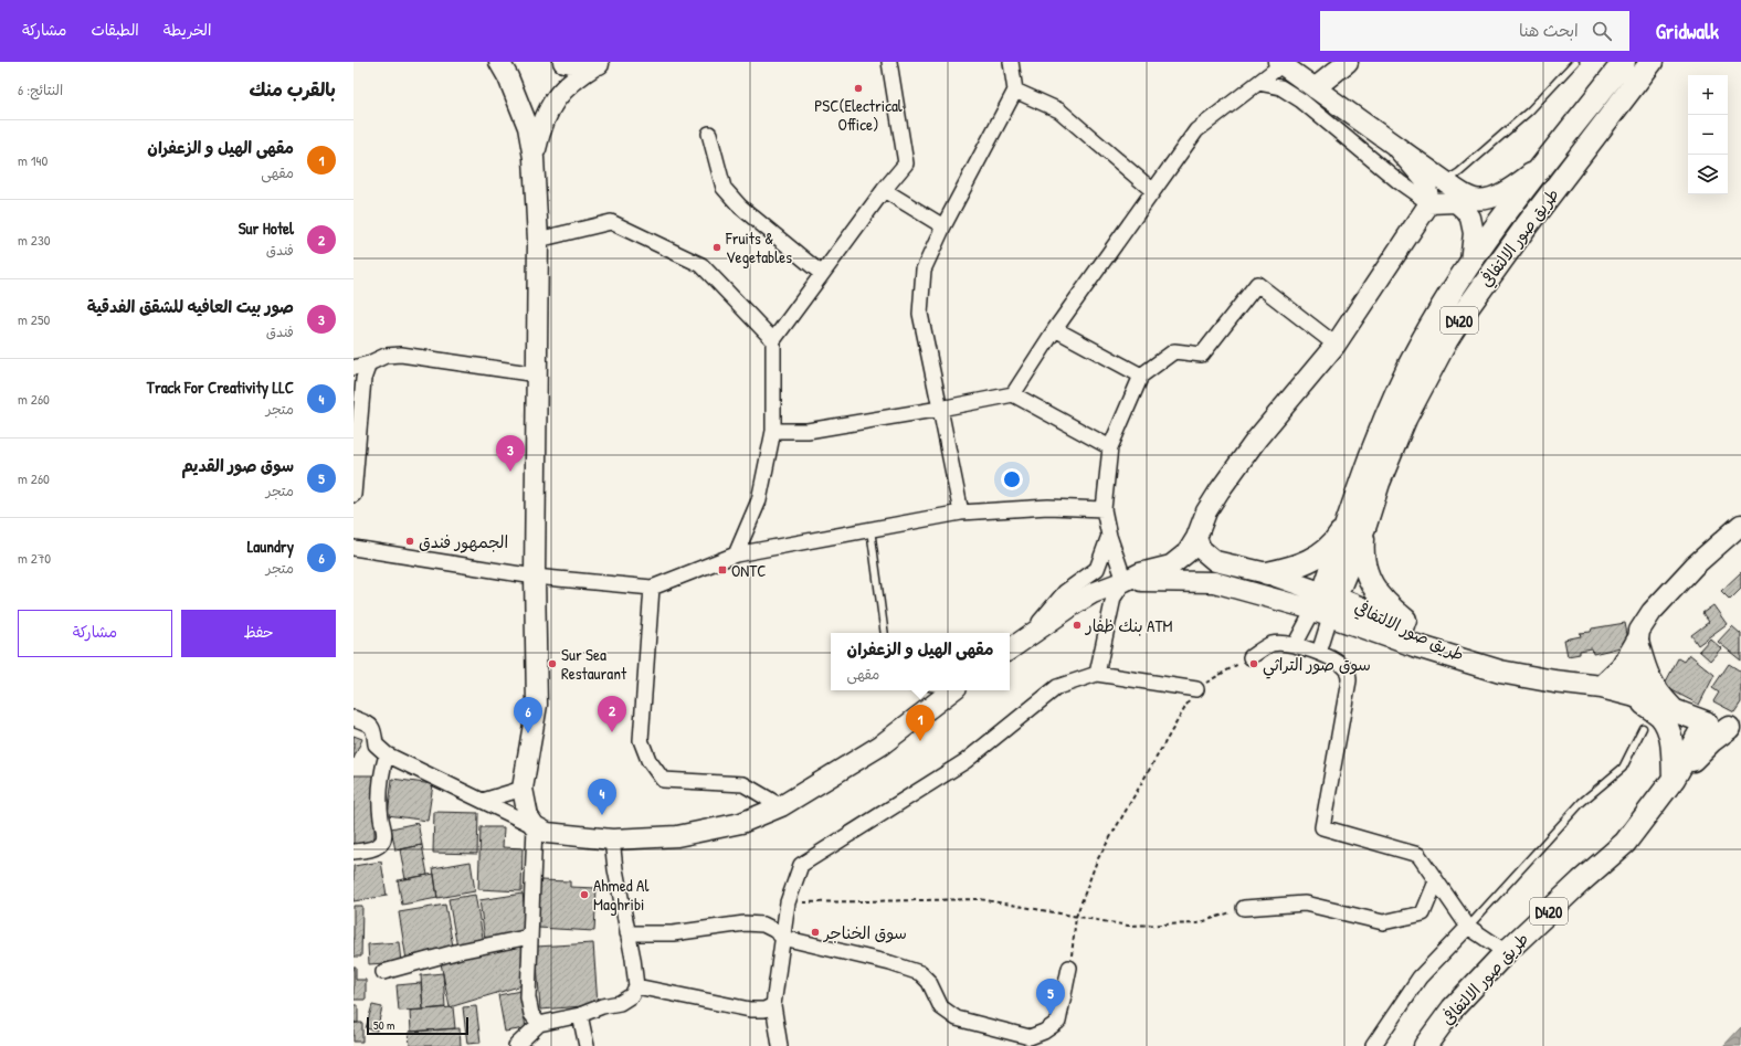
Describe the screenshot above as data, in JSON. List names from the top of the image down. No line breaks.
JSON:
{"streets":{"main road":["طريق صور الالتفافي","D420"]},"places":{"other":["PSC(Electrical Office)","Fruits & Vegetables","الجمهور فندق","بنك ظفار ATM","Sur Sea Restaurant","سوق صور التراثي","Ahmed Al Maghribi","سوق الخناجر"],"transit":["ONTC"]},"scale_bar":"50 m","page":{"header":"Gridwalk","search":"ابحث هنا","nav":["الخريطة","الطبقات","مشاركة"],"heading":["بالقرب منك","النتائج: 6"],"map_buttons":["+","−"],"list":[{"mark":"1","name":"مقهى الهيل و الزعفران","note":"مقهى","value":"140 m"},{"mark":"2","name":"Sur Hotel","note":"فندق","value":"230 m"},{"mark":"3","name":"صور بيت العافيه للشقق الفدقية","note":"فندق","value":"250 m"},{"mark":"4","name":"Track For Creativity LLC","note":"متجر","value":"260 m"},{"mark":"5","name":"سوق صور القديم","note":"متجر","value":"260 m"},{"mark":"6","name":"Laundry","note":"متجر","value":"270 m"}],"pins":["3","2","6","1","4","5"],"buttons":["حفظ","مشاركة"],"popup":["مقهى الهيل و الزعفران","مقهى"],"scale":"50 m"}}
